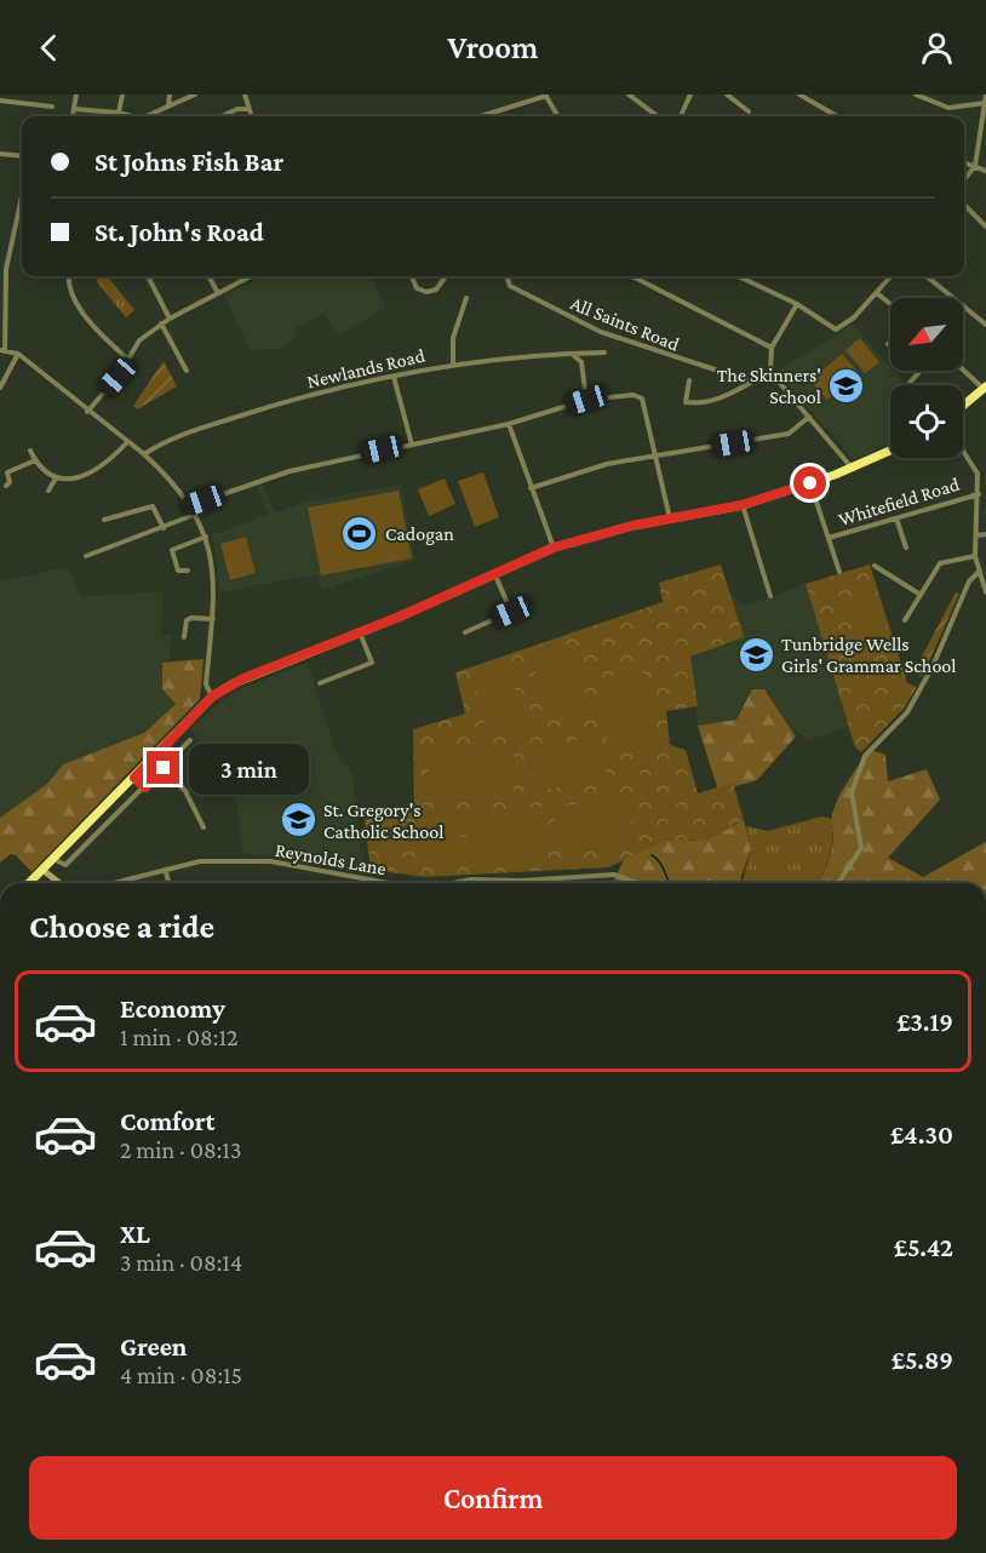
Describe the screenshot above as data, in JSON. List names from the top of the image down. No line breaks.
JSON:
{"streets":{"street":["All Saints Road","Newlands Road","Whitefield Road","Reynolds Lane"]},"places":{"school or university":["The Skinners' School","Tunbridge Wells Girls' Grammar School","St. Gregory's Catholic School"],"sports":["Cadogan"]},"north":"bottom left","page":{"header":"Vroom","banner":["St Johns Fish Bar","St. John's Road"],"bubble":"3 min","heading":"Choose a ride","list":[{"name":"Economy","note":"1 min · 08:12","value":"£3.19"},{"name":"Comfort","note":"2 min · 08:13","value":"£4.30"},{"name":"XL","note":"3 min · 08:14","value":"£5.42"},{"name":"Green","note":"4 min · 08:15","value":"£5.89"}],"buttons":"Confirm"}}
